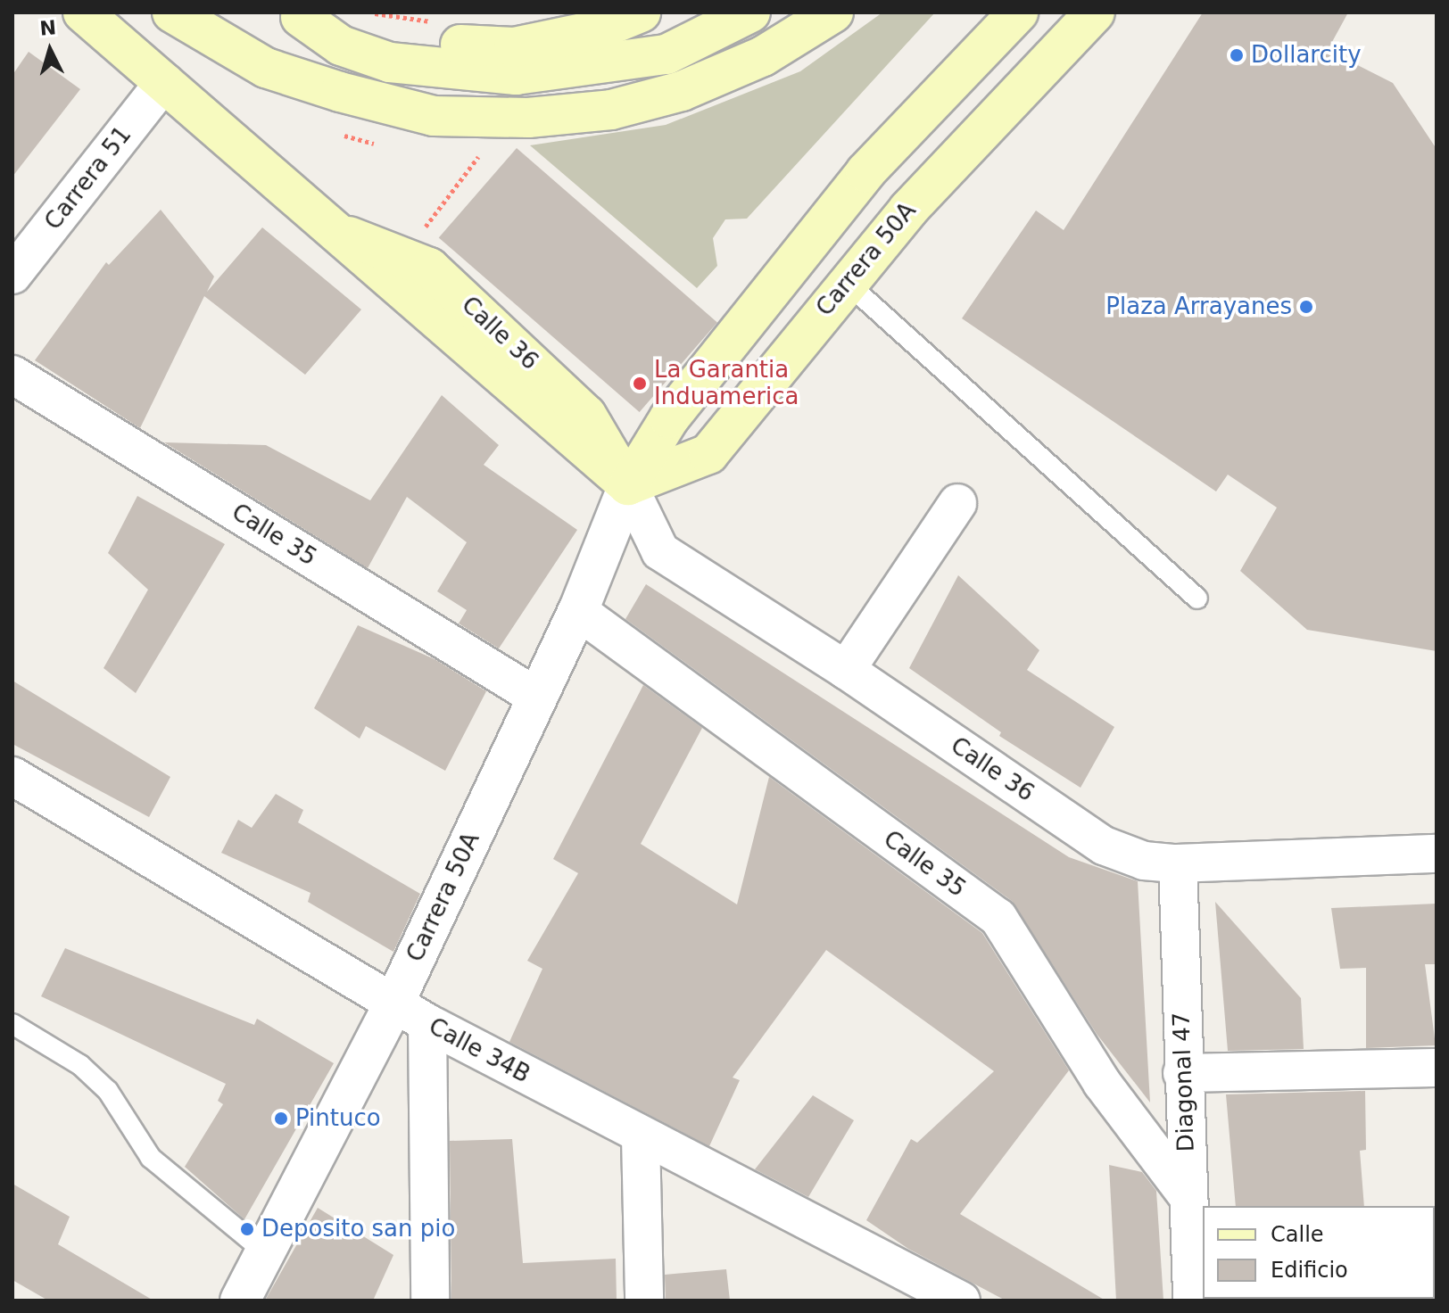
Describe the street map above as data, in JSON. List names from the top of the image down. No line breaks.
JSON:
{"streets":{"main road":["Carrera 50A","Calle 36"],"street":["Carrera 51","Calle 35","Calle 34B","Diagonal 47"]},"crossings":[["Carrera 51","Calle 36"],["Carrera 50A","Calle 36"],["Carrera 50A","Calle 35"],["Carrera 50A","Calle 34B"],["Calle 36","Diagonal 47"],["Calle 35","Diagonal 47"]],"places":["Dollarcity","Plaza Arrayanes","La Garantia Induamerica","Pintuco","Deposito san pio"],"legend":["Calle","Edificio"],"north":"top"}
